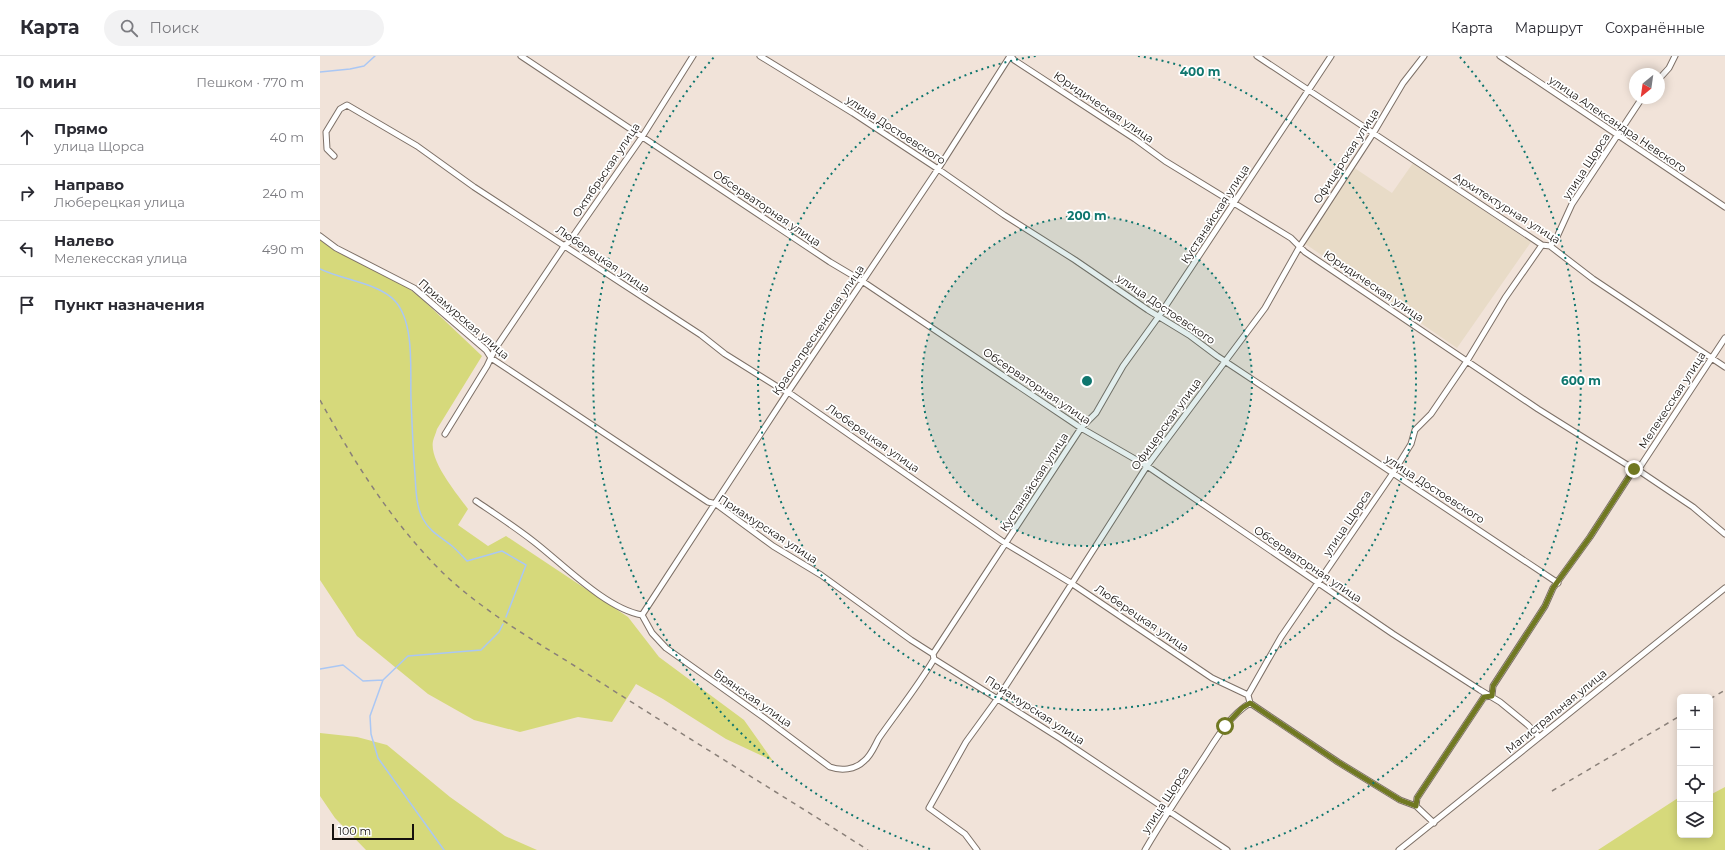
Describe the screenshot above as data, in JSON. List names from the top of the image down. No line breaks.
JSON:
{"streets":{"street":["Юридическая улица","улица Александра Невского","улица Достоевского","Офицерская улица","улица Щорса","Октябрьская улица","Обсерваторная улица","Архитектурная улица","Кустанайская улица","Люберецкая улица","Приамурская улица","Краснопресненская улица","Мелекесская улица","Брянская улица","Магистральная улица"]},"crossings":[["Юридическая улица","Офицерская улица"],["Юридическая улица","улица Щорса"],["Юридическая улица","Кустанайская улица"],["Юридическая улица","Краснопресненская улица"],["Юридическая улица","Мелекесская улица"],["улица Александра Невского","улица Щорса"],["улица Достоевского","Офицерская улица"],["улица Достоевского","улица Щорса"],["улица Достоевского","Кустанайская улица"],["улица Достоевского","Краснопресненская улица"],["улица Достоевского","Мелекесская улица"],["Офицерская улица","Обсерваторная улица"],["Офицерская улица","Архитектурная улица"],["Офицерская улица","Люберецкая улица"],["Офицерская улица","Приамурская улица"],["улица Щорса","Обсерваторная улица"],["улица Щорса","Архитектурная улица"],["улица Щорса","Люберецкая улица"],["улица Щорса","Приамурская улица"],["Октябрьская улица","Обсерваторная улица"],["Октябрьская улица","Люберецкая улица"],["Октябрьская улица","Приамурская улица"],["Обсерваторная улица","Кустанайская улица"],["Обсерваторная улица","Краснопресненская улица"],["Обсерваторная улица","Мелекесская улица"],["Обсерваторная улица","Магистральная улица"],["Архитектурная улица","Кустанайская улица"],["Архитектурная улица","Мелекесская улица"],["Кустанайская улица","Люберецкая улица"],["Кустанайская улица","Приамурская улица"],["Кустанайская улица","Брянская улица"],["Люберецкая улица","Краснопресненская улица"],["Приамурская улица","Краснопресненская улица"],["Краснопресненская улица","Брянская улица"]],"scale_bar":"100 m","north":"bottom left","page":{"header":"Карта","search":"Поиск","nav":["Карта","Маршрут","Сохранённые"],"heading":["10 мин","Пешком · 770 m"],"list":[["Прямо","улица Щорса","40 m"],["Направо","Люберецкая улица","240 m"],["Налево","Мелекесская улица","490 m"],"Пункт назначения"],"map_buttons":["+","−"],"scale":"100 m"},"rings":["400 m","200 m","600 m"]}
